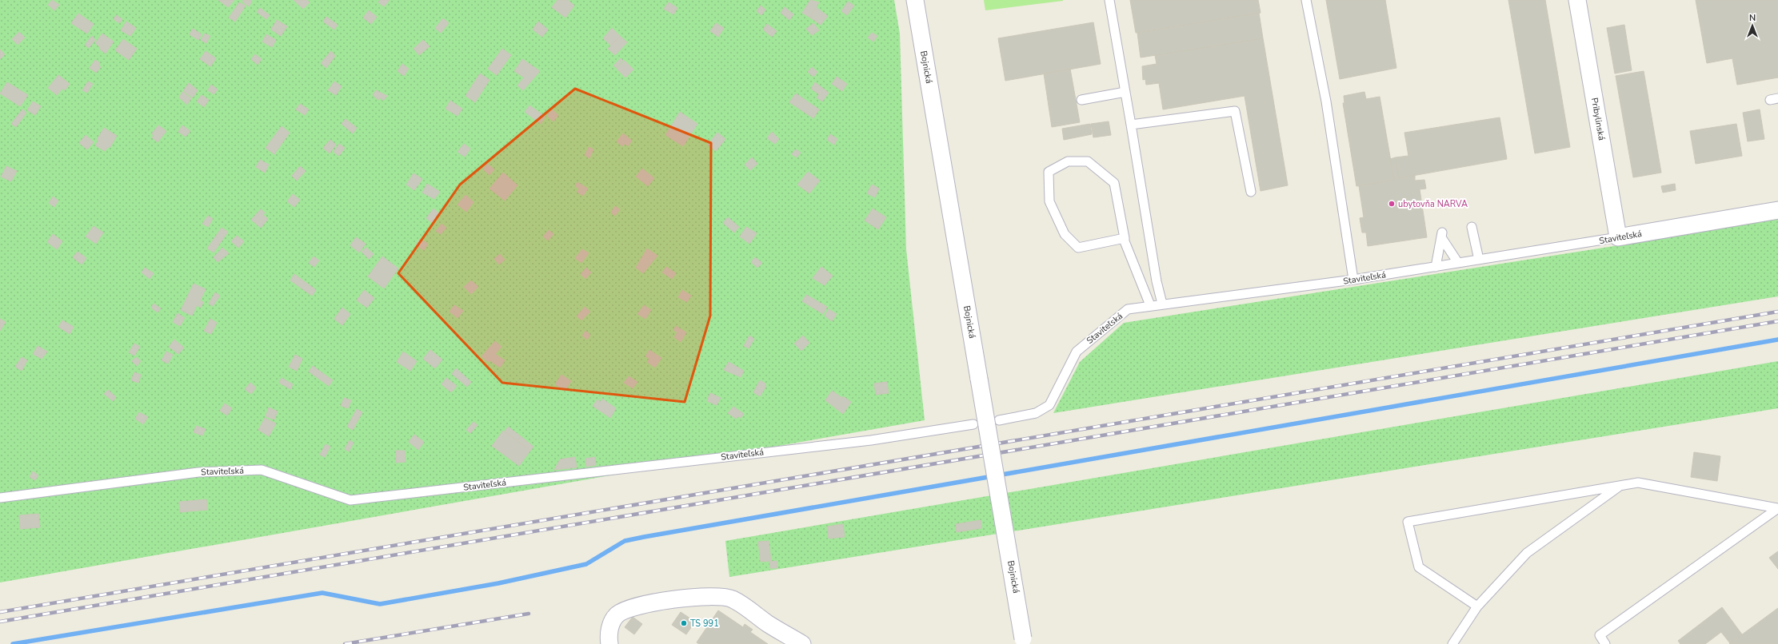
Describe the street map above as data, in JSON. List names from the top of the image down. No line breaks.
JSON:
{"streets":{"street":["Bojnická","Pribylinská","Staviteľská"]},"crossings":[["Pribylinská","Staviteľská"]],"places":["ubytovňa NARVA","TS 991"],"north":"top"}
